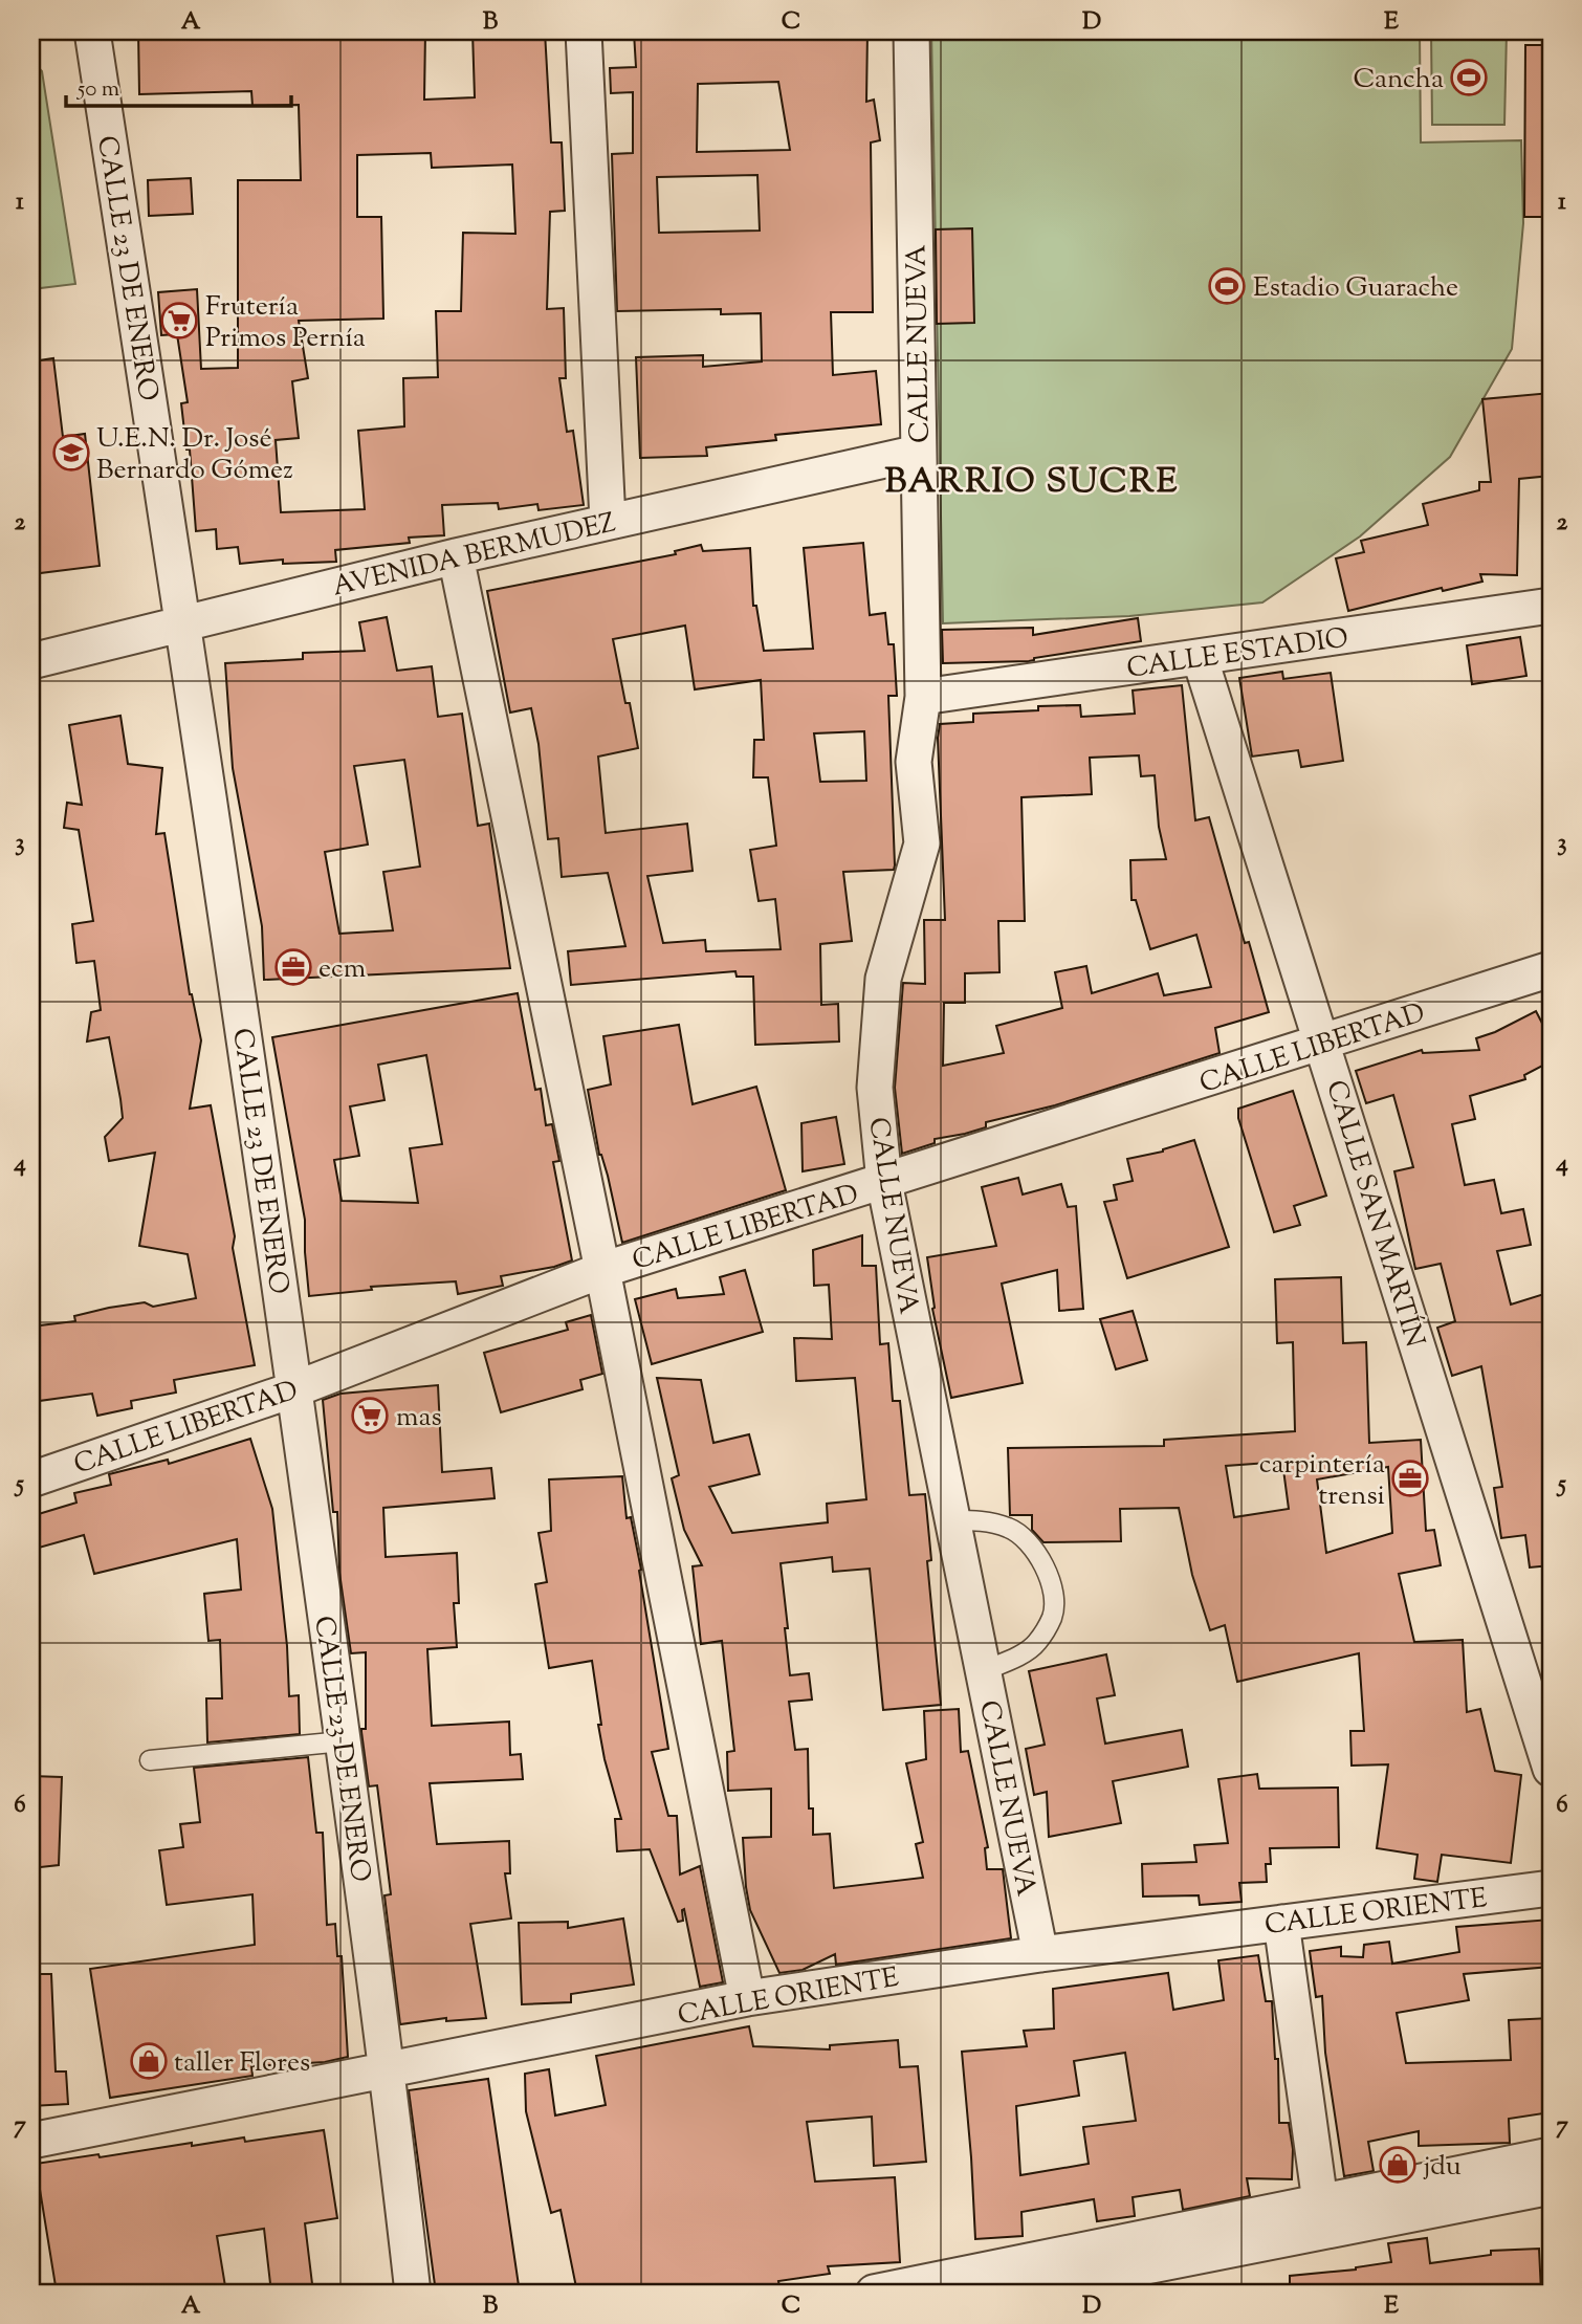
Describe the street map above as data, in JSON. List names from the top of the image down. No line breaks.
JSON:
{"streets":{"street":["CALLE 23 DE ENERO","CALLE NUEVA","AVENIDA BERMUDEZ","CALLE ESTADIO","CALLE LIBERTAD","CALLE SAN MARTÍN","CALLE ORIENTE"]},"crossings":[["CALLE 23 DE ENERO","AVENIDA BERMUDEZ"],["CALLE 23 DE ENERO","CALLE LIBERTAD"],["CALLE 23 DE ENERO","CALLE ORIENTE"],["CALLE NUEVA","AVENIDA BERMUDEZ"],["CALLE NUEVA","CALLE ESTADIO"],["CALLE NUEVA","CALLE LIBERTAD"],["CALLE NUEVA","CALLE ORIENTE"],["CALLE ESTADIO","CALLE SAN MARTÍN"],["CALLE LIBERTAD","CALLE SAN MARTÍN"]],"districts":["BARRIO SUCRE"],"places":{"sports":["Cancha","Estadio Guarache"],"supermarket":["Frutería Primos Pernía","mas"],"school or university":["U.E.N. Dr. José Bernardo Gómez"],"office":["ecm","carpintería trensi"],"shop":["taller Flores","jdu"]},"scale_bar":"50 m","grid":{"columns":["A","B","C","D","E"],"rows":["1","2","3","4","5","6","7"]}}
